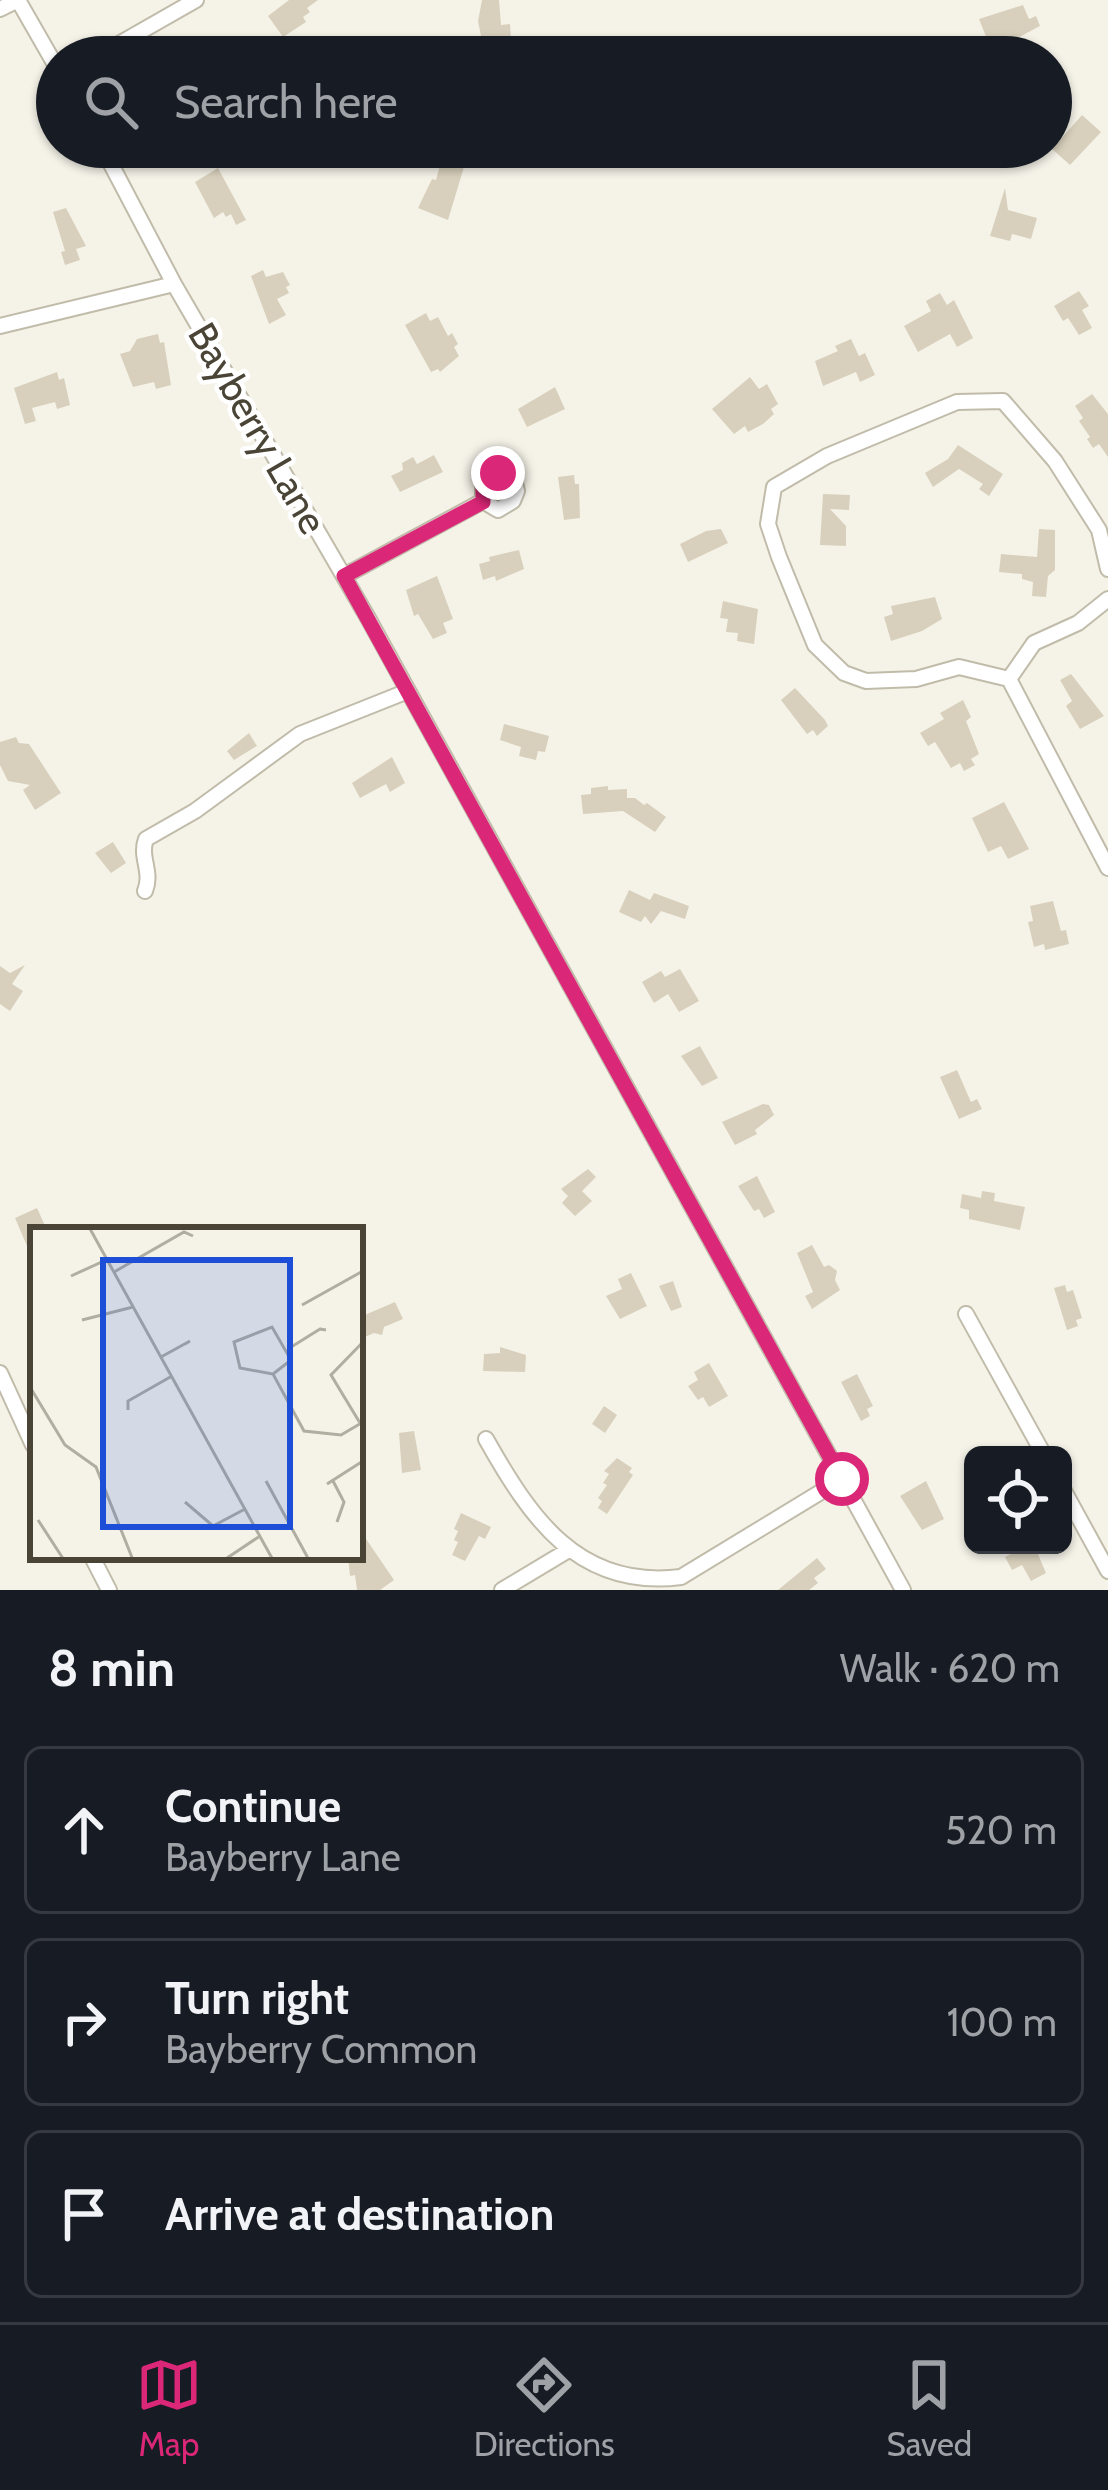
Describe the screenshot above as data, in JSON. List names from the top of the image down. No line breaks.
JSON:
{"streets":{"street":["Bayberry Lane"]},"page":{"search":"Search here","heading":["8 min","Walk · 620 m"],"list":[["Continue","Bayberry Lane","520 m"],["Turn right","Bayberry Common","100 m"],"Arrive at destination"],"nav":["Map","Directions","Saved"]}}
